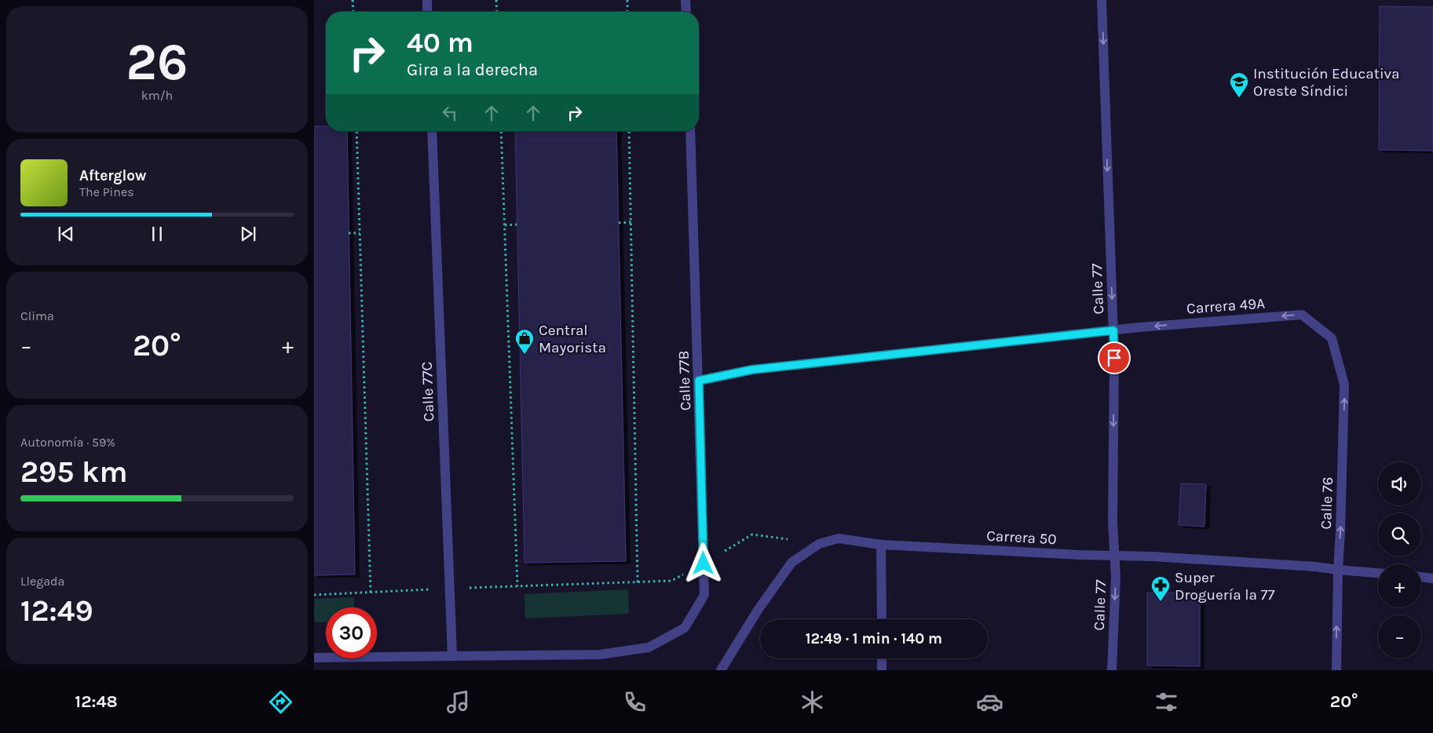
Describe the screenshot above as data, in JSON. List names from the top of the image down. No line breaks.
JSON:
{"streets":{"street":["Calle 77","Carrera 49A","Calle 77B","Calle 77C","Calle 76","Carrera 50"]},"crossings":[["Calle 77","Carrera 49A"],["Calle 77","Carrera 50"],["Carrera 49A","Calle 77B"],["Carrera 49A","Calle 76"],["Calle 77B","Calle 77C"],["Calle 76","Carrera 50"]],"one_way":["Calle 77","Calle 76"],"places":{"school or university":["Institución Educativa Oreste Síndici"],"shop":["Central Mayorista"],"pharmacy":["Super Droguería la 77"]},"page":{"tile":[["26","km/h"],"Clima",["Autonomía · 59%","295 km"],["Llegada","12:49"]],"turn":["40 m","Gira a la derecha"],"song":["Afterglow","The Pines"],"heat":["−","20°","+"],"map_buttons":["+","−"],"limit":"30","trip":"12:49 · 1 min · 140 m","tabs":["12:48","20°"]}}
